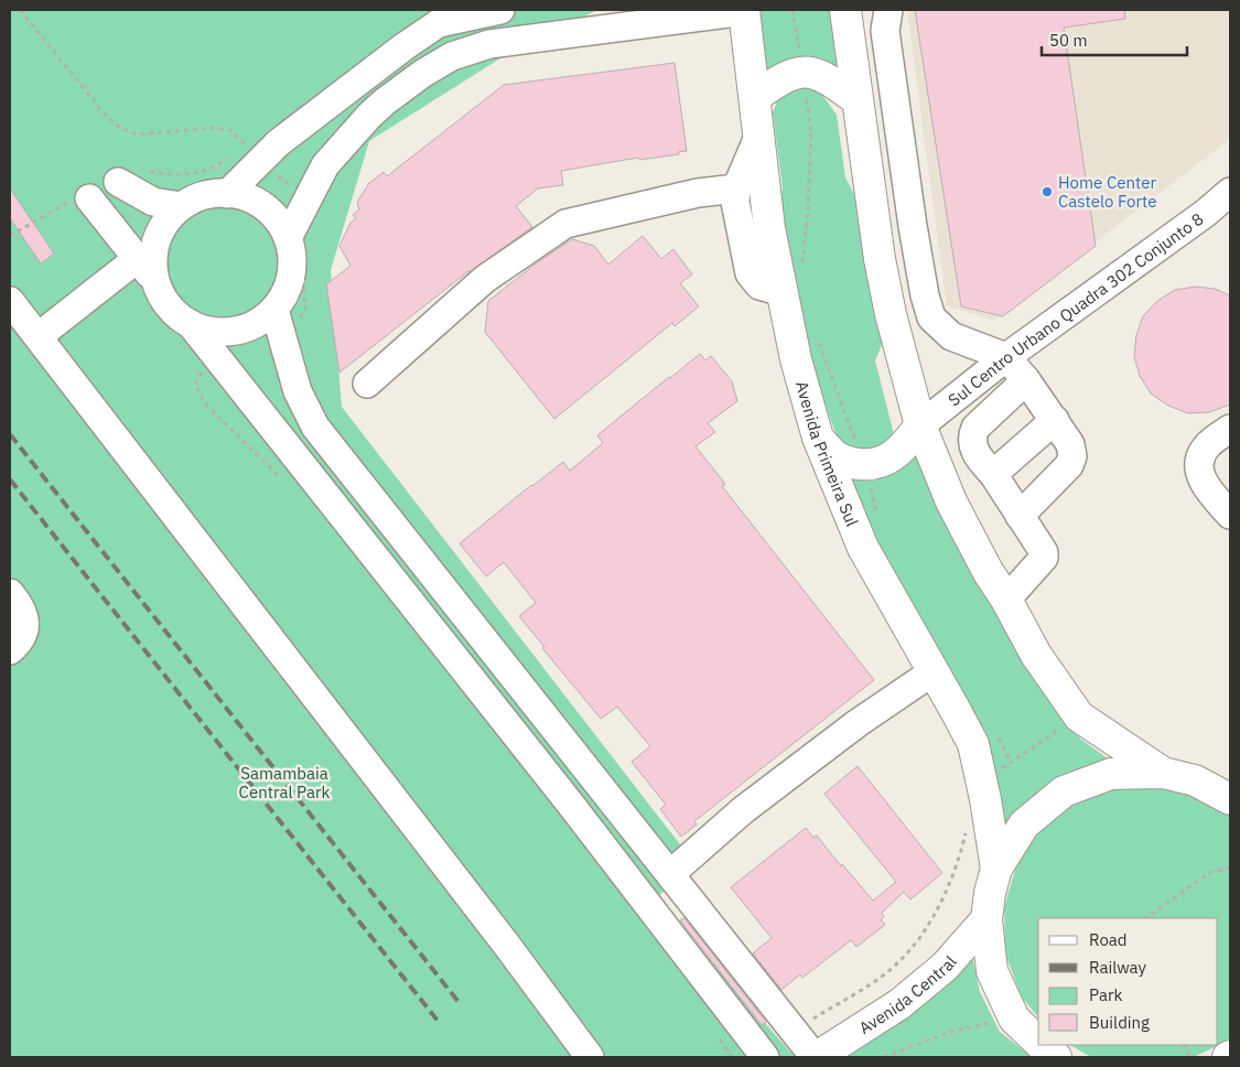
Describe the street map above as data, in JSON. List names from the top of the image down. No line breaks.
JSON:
{"streets":{"main road":["Avenida Primeira Sul","Avenida Central"],"street":["Sul Centro Urbano Quadra 302 Conjunto 8"]},"parks":["Samambaia Central Park"],"places":["Home Center Castelo Forte"],"legend":["Road","Railway","Park","Building"],"scale_bar":"50 m"}
